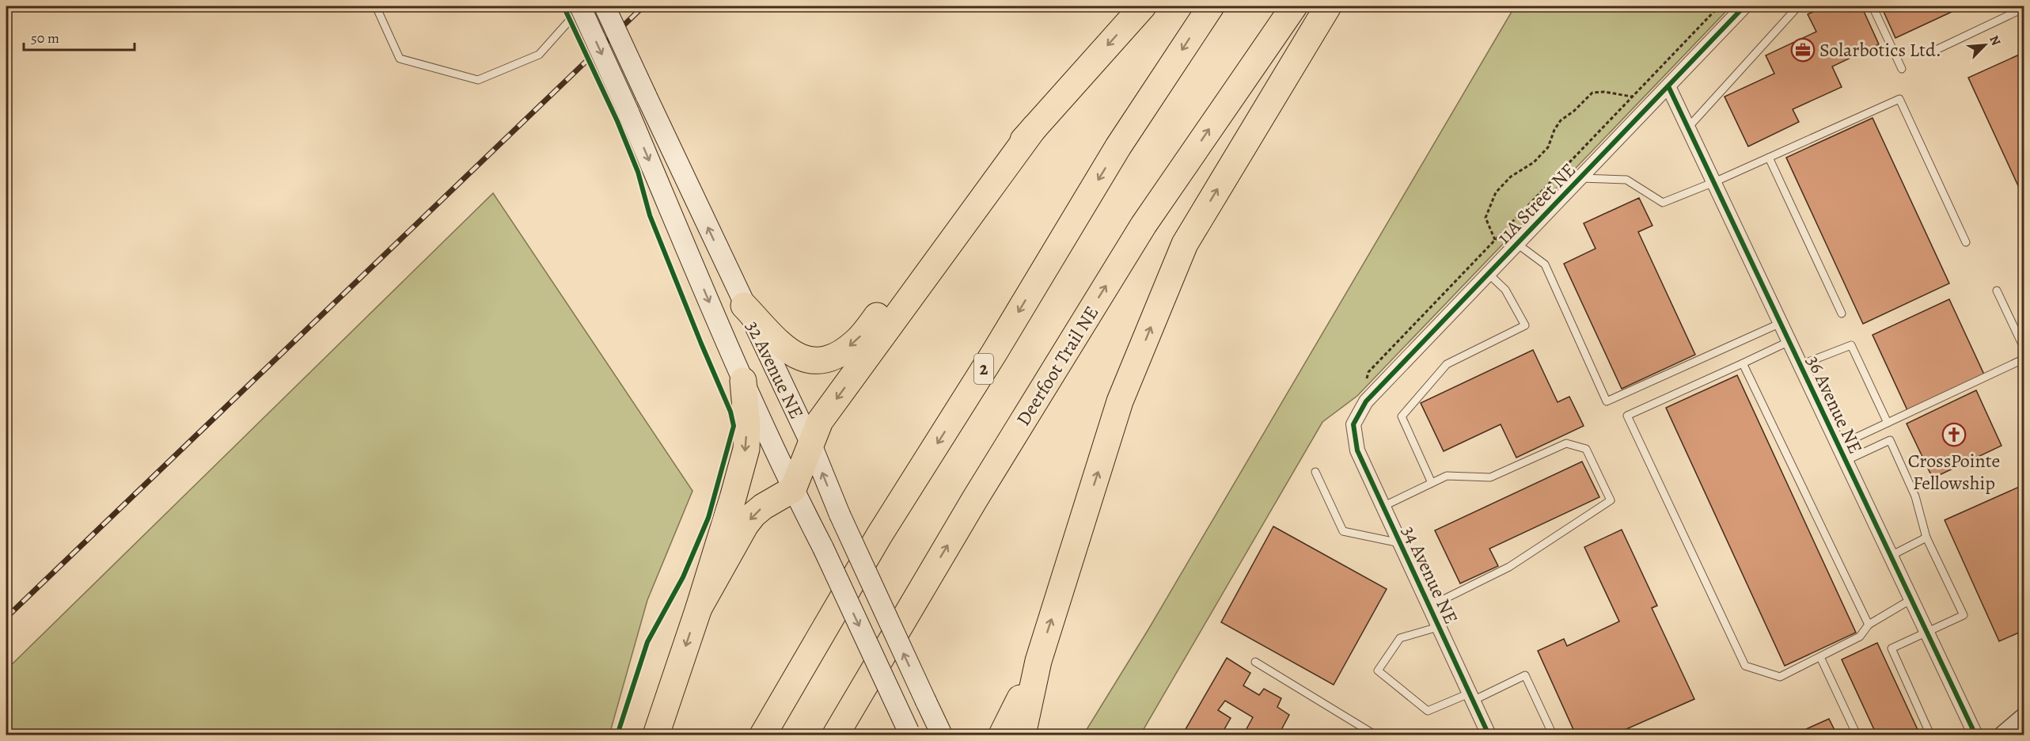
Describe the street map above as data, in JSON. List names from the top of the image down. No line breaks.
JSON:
{"streets":{"highway":["Deerfoot Trail NE","2"],"main road":["32 Avenue NE"],"street":["11A Street NE","36 Avenue NE","34 Avenue NE"]},"crossings":[["11A Street NE","36 Avenue NE"],["11A Street NE","34 Avenue NE"]],"places":{"office":["Solarbotics Ltd."],"church":["CrossPointe Fellowship"]},"scale_bar":"50 m","north":"top right"}
